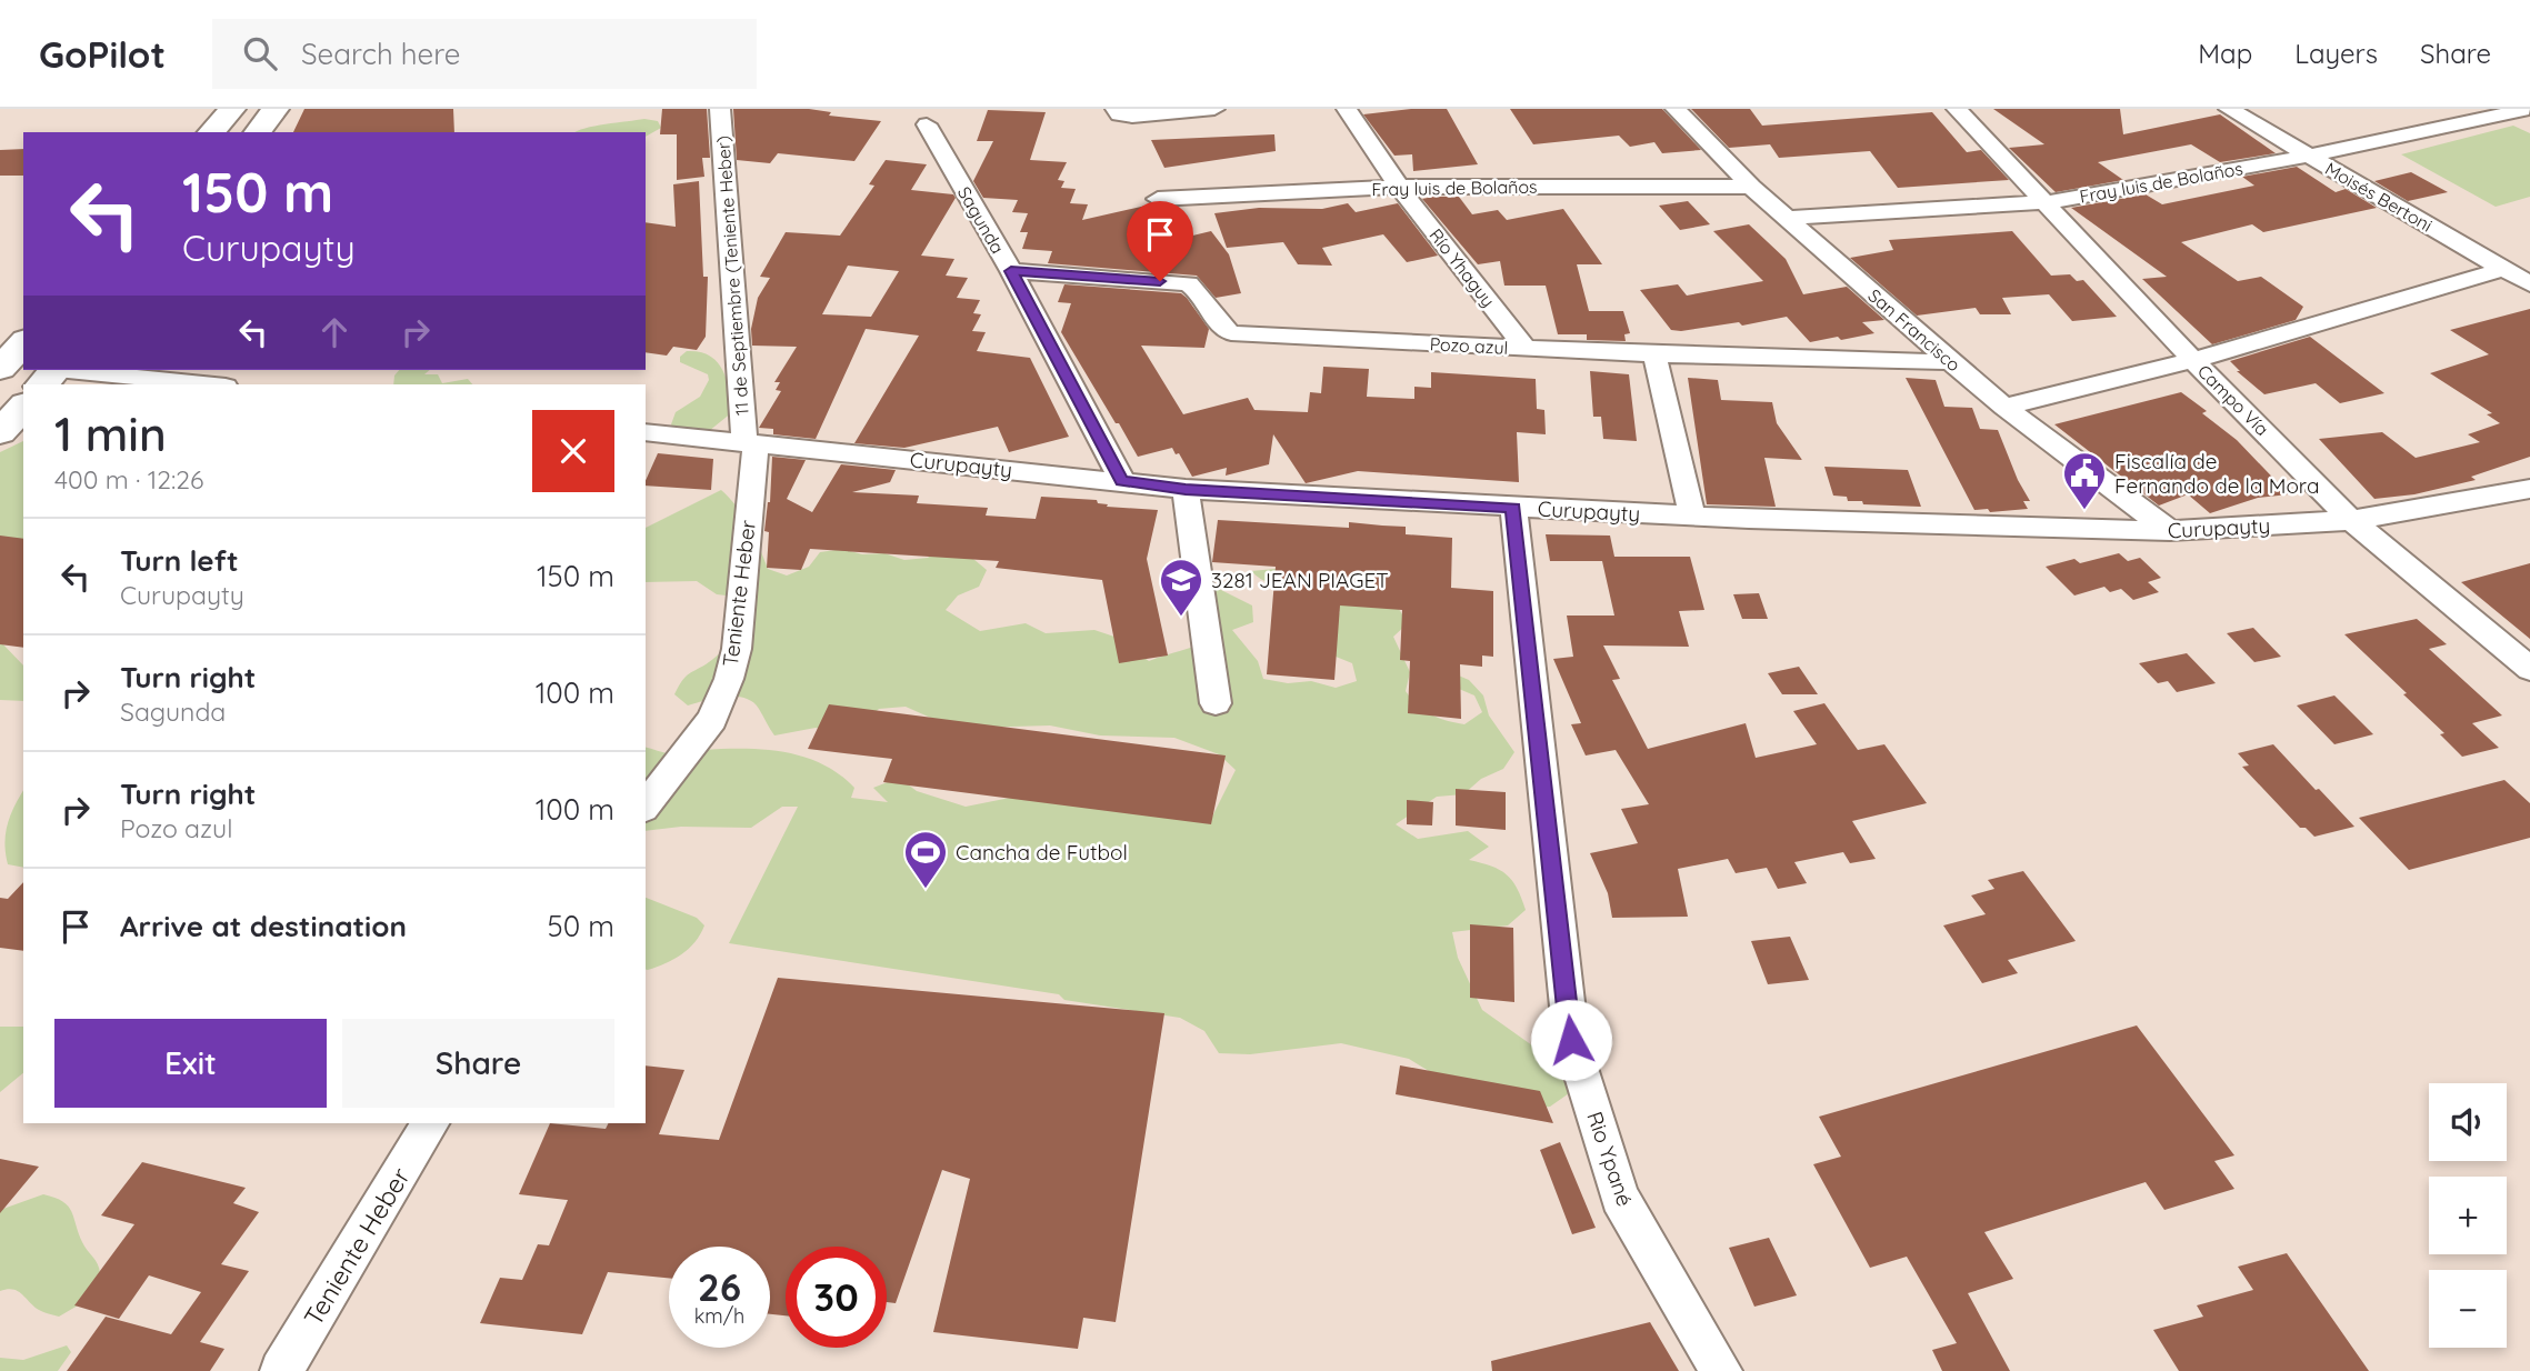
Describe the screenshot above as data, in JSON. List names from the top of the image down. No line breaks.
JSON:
{"streets":{"street":["Fray luis de Bolaños","Moisés Bertoni","Sagunda","Río Yhaguy","11 de Septiembre (Teniente Heber)","San Francisco","Pozo azul","Campo Vía","Curupayty","Teniente Heber","Rio Ypané"]},"crossings":[["Fray luis de Bolaños","Moisés Bertoni"],["Fray luis de Bolaños","Río Yhaguy"],["Fray luis de Bolaños","San Francisco"],["Fray luis de Bolaños","Campo Vía"],["Sagunda","Pozo azul"],["Sagunda","Curupayty"],["Río Yhaguy","Pozo azul"],["11 de Septiembre (Teniente Heber)","Curupayty"],["11 de Septiembre (Teniente Heber)","Teniente Heber"],["San Francisco","Pozo azul"],["San Francisco","Curupayty"],["Campo Vía","Curupayty"],["Curupayty","Teniente Heber"],["Curupayty","Rio Ypané"]],"places":{"public building":["Fiscalía de Fernando de la Mora"],"school or university":["3281 JEAN PIAGET"],"sports":["Cancha de Futbol"]},"page":{"header":"GoPilot","search":"Search here","nav":["Map","Layers","Share"],"turn":["150 m","Curupayty"],"heading":["1 min","400 m · 12:26"],"list":[{"name":"Turn left","note":"Curupayty","value":"150 m"},{"name":"Turn right","note":"Sagunda","value":"100 m"},{"name":"Turn right","note":"Pozo azul","value":"100 m"},{"name":"Arrive at destination","value":"50 m"}],"buttons":["Exit","Share"],"map_buttons":["+","−"],"speed":"26 km/h","limit":"30"}}
